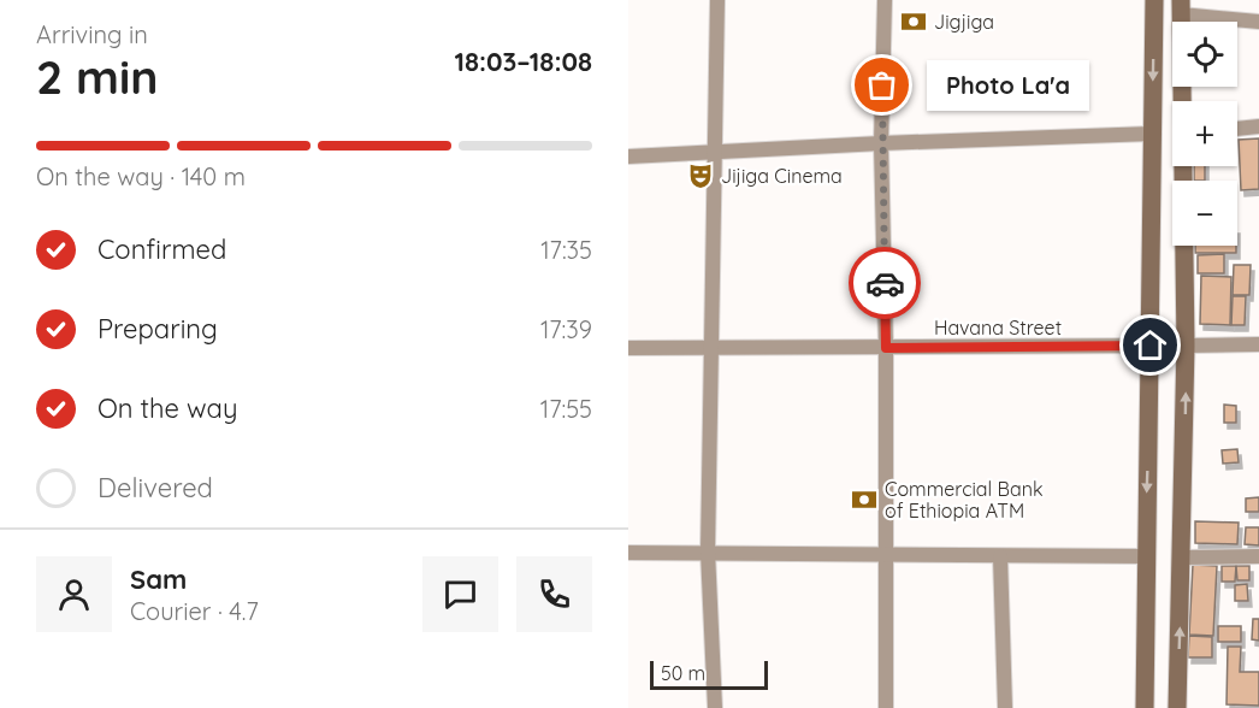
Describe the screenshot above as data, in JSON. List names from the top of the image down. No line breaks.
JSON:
{"streets":{"street":["Havana Street"]},"places":{"bank":["Jigjiga","Commercial Bank of Ethiopia ATM"],"other":["Photo La'a"],"theatre":["Jijiga Cinema"]},"scale_bar":"50 m","page":{"heading":["2 min","Arriving in","18:03–18:08"],"panel":["Sam","Courier · 4.7"],"map_buttons":["+","−"],"bubble":"Photo La'a","bar":"On the way · 140 m","list":[["Confirmed","17:35"],["Preparing","17:39"],["On the way","17:55"],"Delivered"],"scale":"50 m"}}
